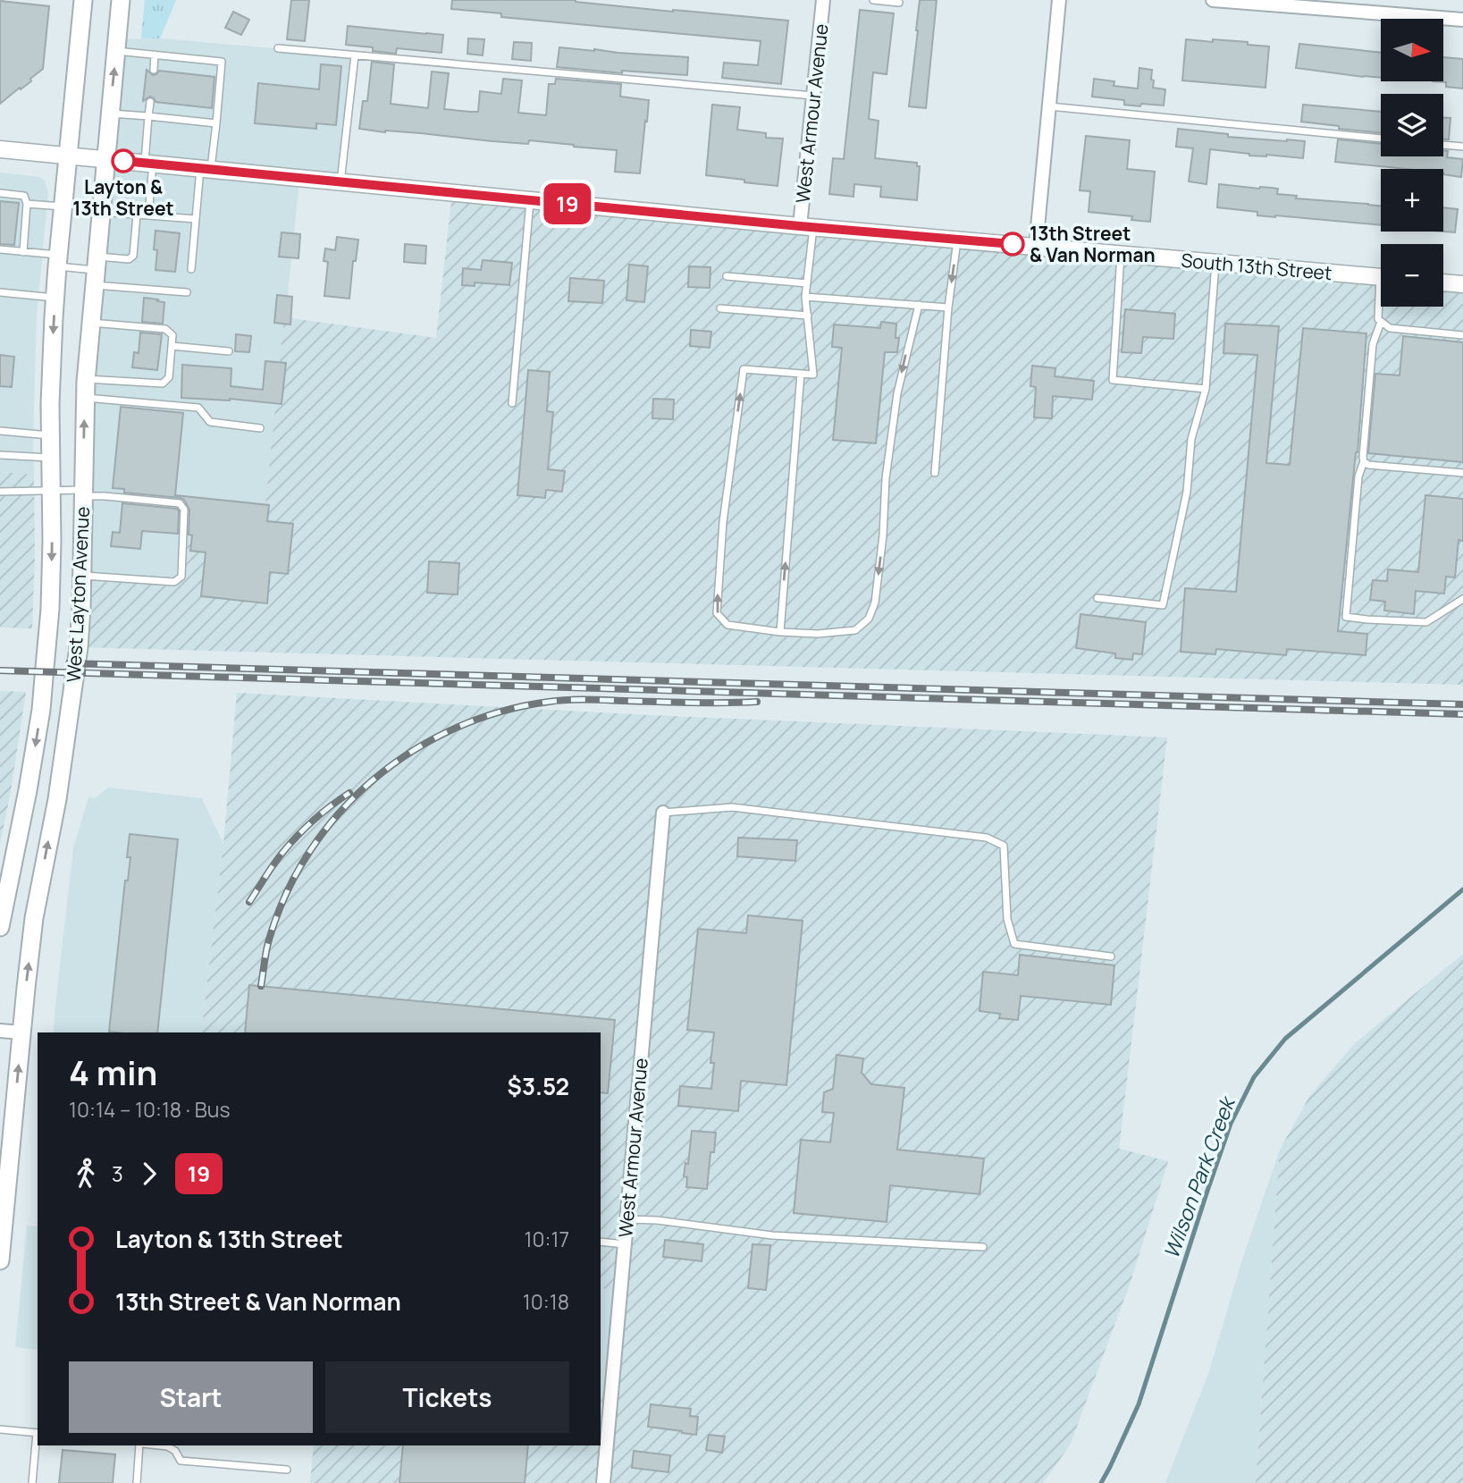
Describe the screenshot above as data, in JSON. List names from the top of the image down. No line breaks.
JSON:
{"streets":{"main road":["West Layton Avenue"],"street":["West Armour Avenue","South 13th Street"]},"crossings":[["West Armour Avenue","South 13th Street"],["South 13th Street","West Layton Avenue"]],"water":["Wilson Park Creek"],"places":["Layton & 13th Street","13th Street & Van Norman"],"lines":["bus line 19"],"north":"right","page":{"on_map":"19","map_buttons":["+","−"],"heading":["4 min","10:14 – 10:18 · Bus","$3.52"],"legs":["3","19"],"list":[{"name":"Layton & 13th Street","value":"10:17"},{"name":"13th Street & Van Norman","value":"10:18"}],"buttons":["Start","Tickets"]}}
